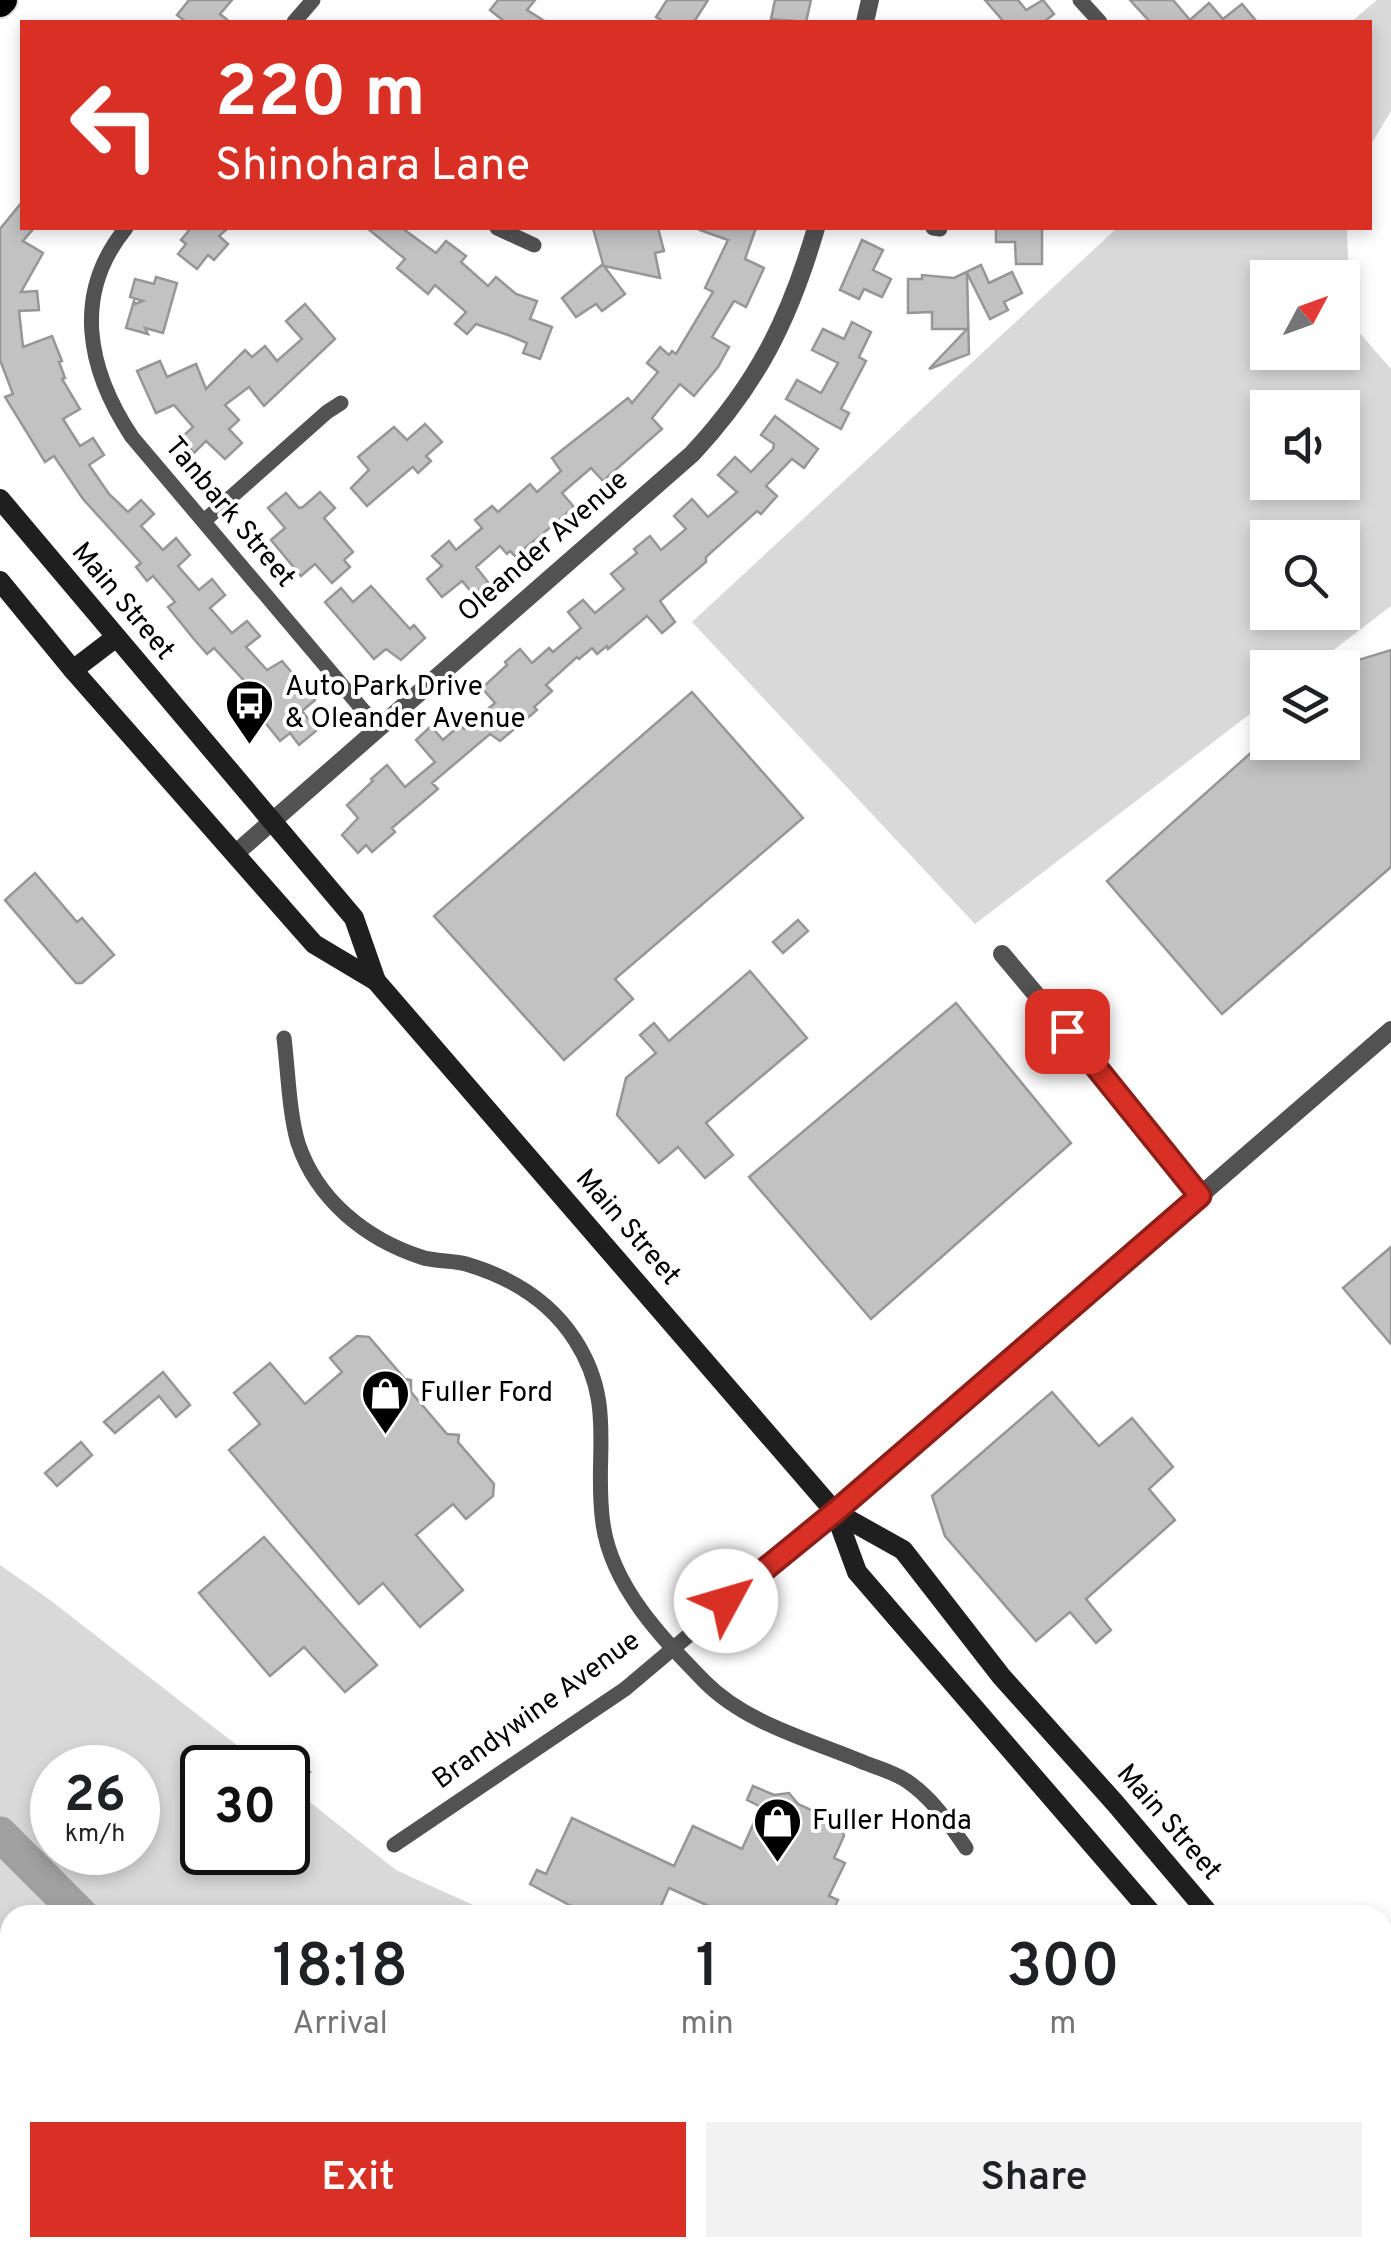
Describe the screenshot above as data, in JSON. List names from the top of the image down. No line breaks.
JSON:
{"streets":{"main road":["Main Street"],"street":["Tanbark Street","Oleander Avenue","Brandywine Avenue"]},"crossings":[["Tanbark Street","Oleander Avenue"],["Oleander Avenue","Main Street"],["Main Street","Brandywine Avenue"]],"places":{"bus stop":["Auto Park Drive & Oleander Avenue"],"shop":["Fuller Ford","Fuller Honda"]},"north":"top right","page":{"turn":["220 m","Shinohara Lane"],"speed":"26 km/h","limit":"30","eta":["18:18","Arrival","1","min","300","m"],"buttons":["Exit","Share"]}}
